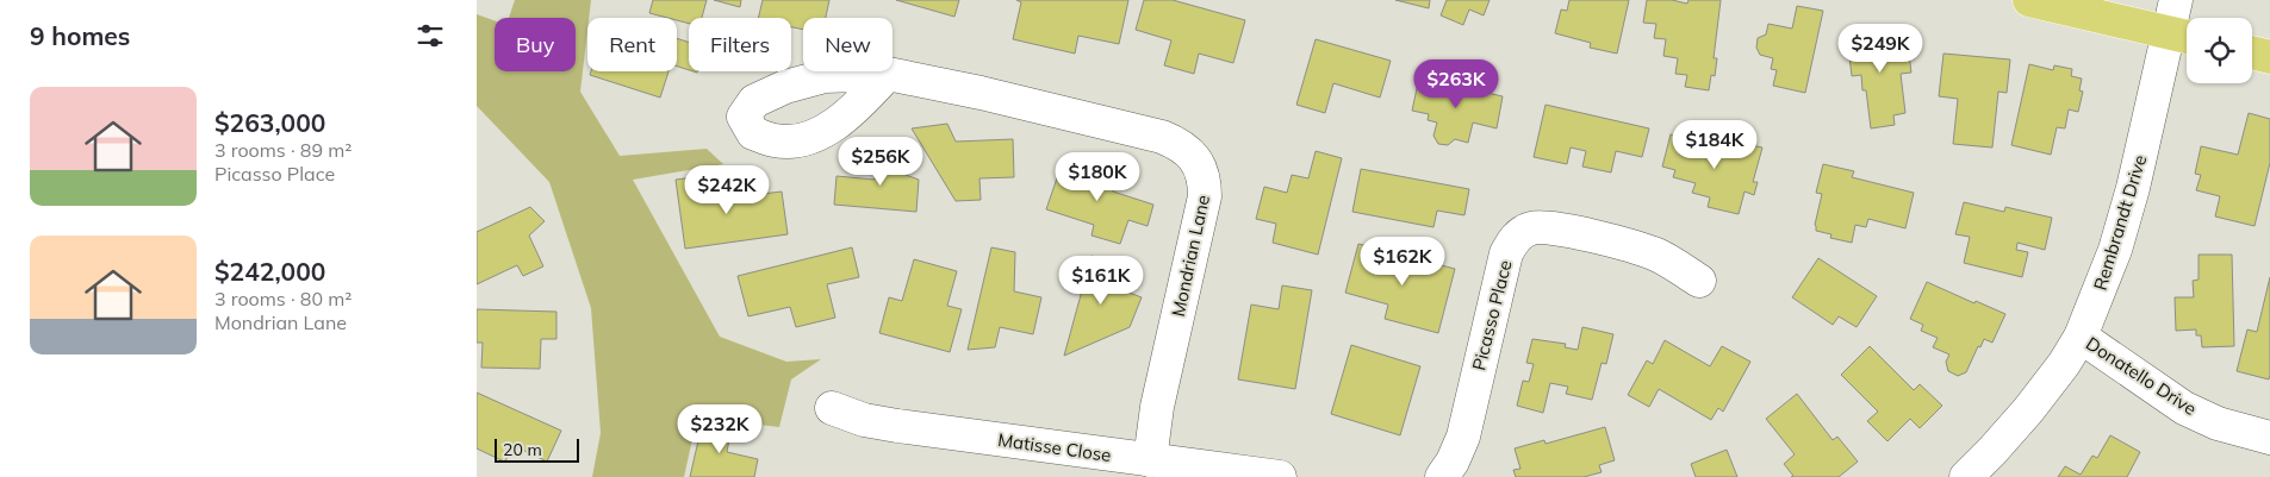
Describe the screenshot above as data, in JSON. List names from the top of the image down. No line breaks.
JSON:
{"streets":{"street":["Rembrandt Drive","Mondrian Lane","Picasso Place","Donatello Drive","Matisse Close"]},"crossings":[["Rembrandt Drive","Donatello Drive"],["Mondrian Lane","Matisse Close"]],"scale_bar":"20 m","page":{"heading":"9 homes","chip":["Buy","Rent","Filters","New"],"price":["$249K","$263K","$184K","$256K","$180K","$242K","$162K","$161K","$232K"],"list":[{"name":"$263,000","note":"3 rooms · 89 m² · Picasso Place"},{"name":"$242,000","note":"3 rooms · 80 m² · Mondrian Lane"}],"scale":"20 m"}}
